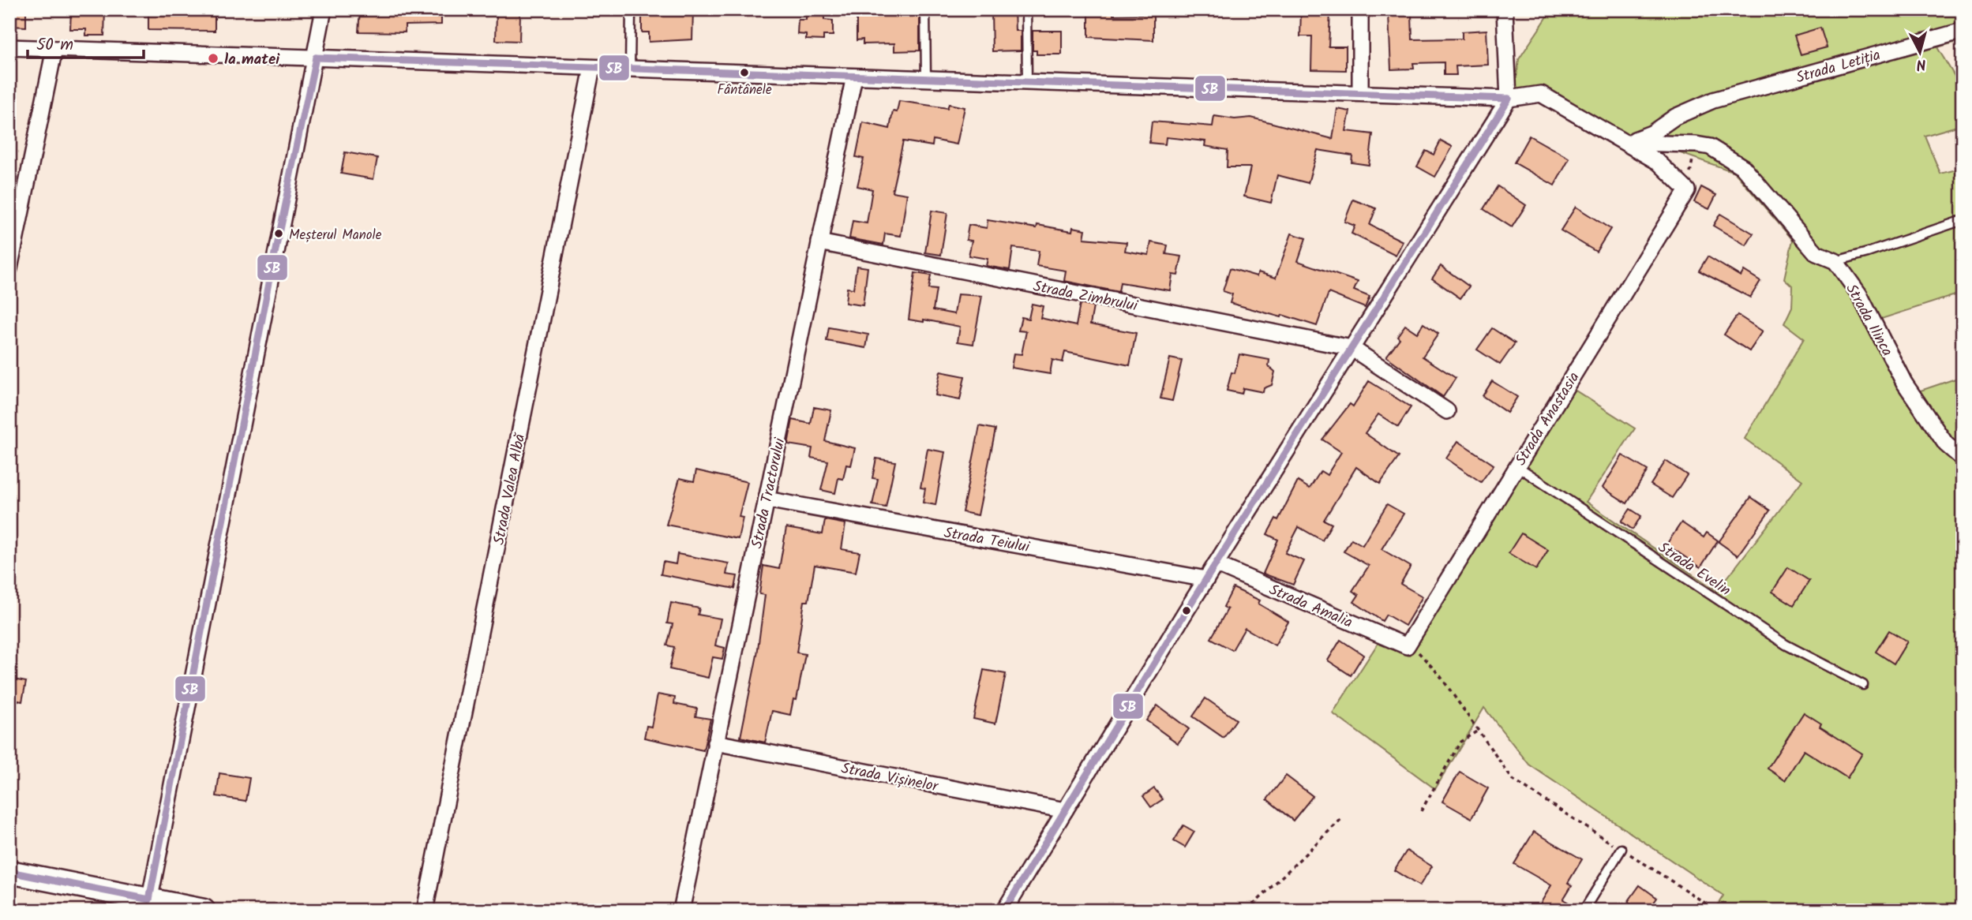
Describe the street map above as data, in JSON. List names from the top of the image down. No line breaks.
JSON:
{"streets":{"street":["Strada Letiția","Strada Zimbrului","Strada Ilinca","Strada Anastasia","Strada Valea Albă","Strada Tractorului","Strada Teiului","Strada Amalia","Strada Vișinelor"],"lane":["Strada Evelin"]},"crossings":[["Strada Letiția","Strada Ilinca"],["Strada Letiția","Strada Anastasia"],["Strada Zimbrului","Strada Tractorului"],["Strada Ilinca","Strada Anastasia"],["Strada Anastasia","Strada Evelin"],["Strada Anastasia","Strada Amalia"],["Strada Tractorului","Strada Teiului"],["Strada Tractorului","Strada Vișinelor"]],"places":["la matei","Fântânele","Meșterul Manole"],"lines":["transit line 5B"],"scale_bar":"50 m","north":"bottom"}
